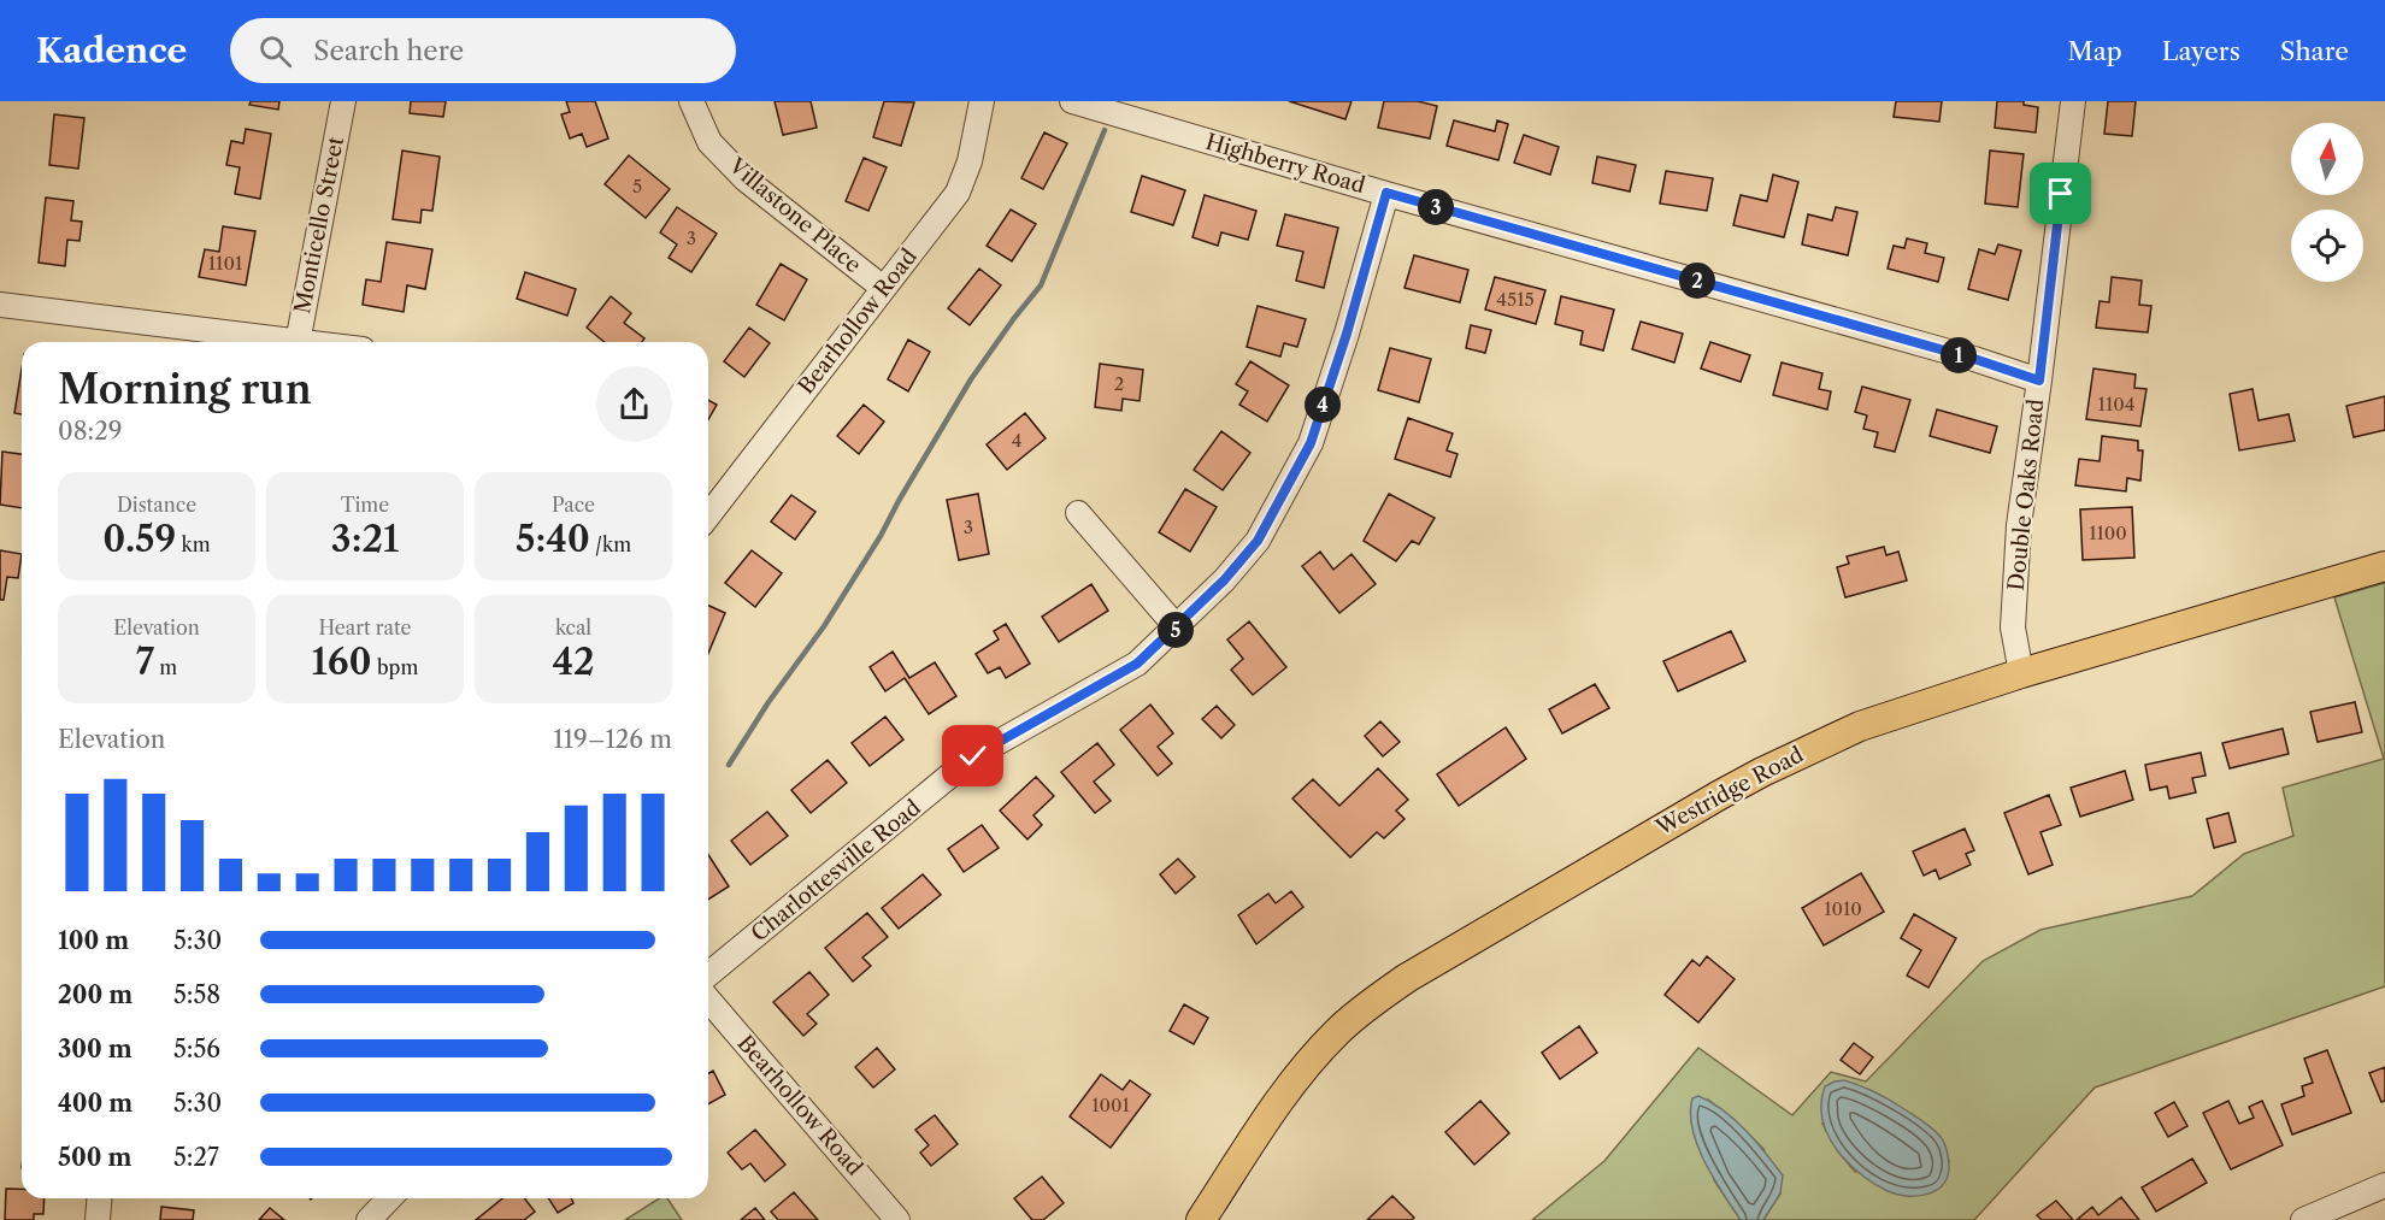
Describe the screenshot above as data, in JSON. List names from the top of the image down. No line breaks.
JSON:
{"streets":{"main road":["Westridge Road"],"street":["Highberry Road","Villastone Place","Monticello Street","Bearhollow Road","Double Oaks Road","Charlottesville Road"]},"crossings":[["Highberry Road","Double Oaks Road"],["Highberry Road","Charlottesville Road"],["Villastone Place","Bearhollow Road"],["Double Oaks Road","Westridge Road"]],"house_numbers":["5","3","1101","4515","2","1104","4","3","1100","1010","1001"],"north":"top","page":{"header":"Kadence","search":"Search here","nav":["Map","Layers","Share"],"pins":["3","2","1","4","5"],"heading":["Morning run","08:29"],"stats":[["Distance","0.59 km"],["Time","3:21"],["Pace","5:40 /km"],["Elevation","7 m"],["Heart rate","160 bpm"],["kcal","42"]],"chart":["Elevation","119–126 m"],"list":[{"name":"100 m","note":"5:30"},{"name":"200 m","note":"5:58"},{"name":"300 m","note":"5:56"},{"name":"400 m","note":"5:30"},{"name":"500 m","note":"5:27"}]}}
